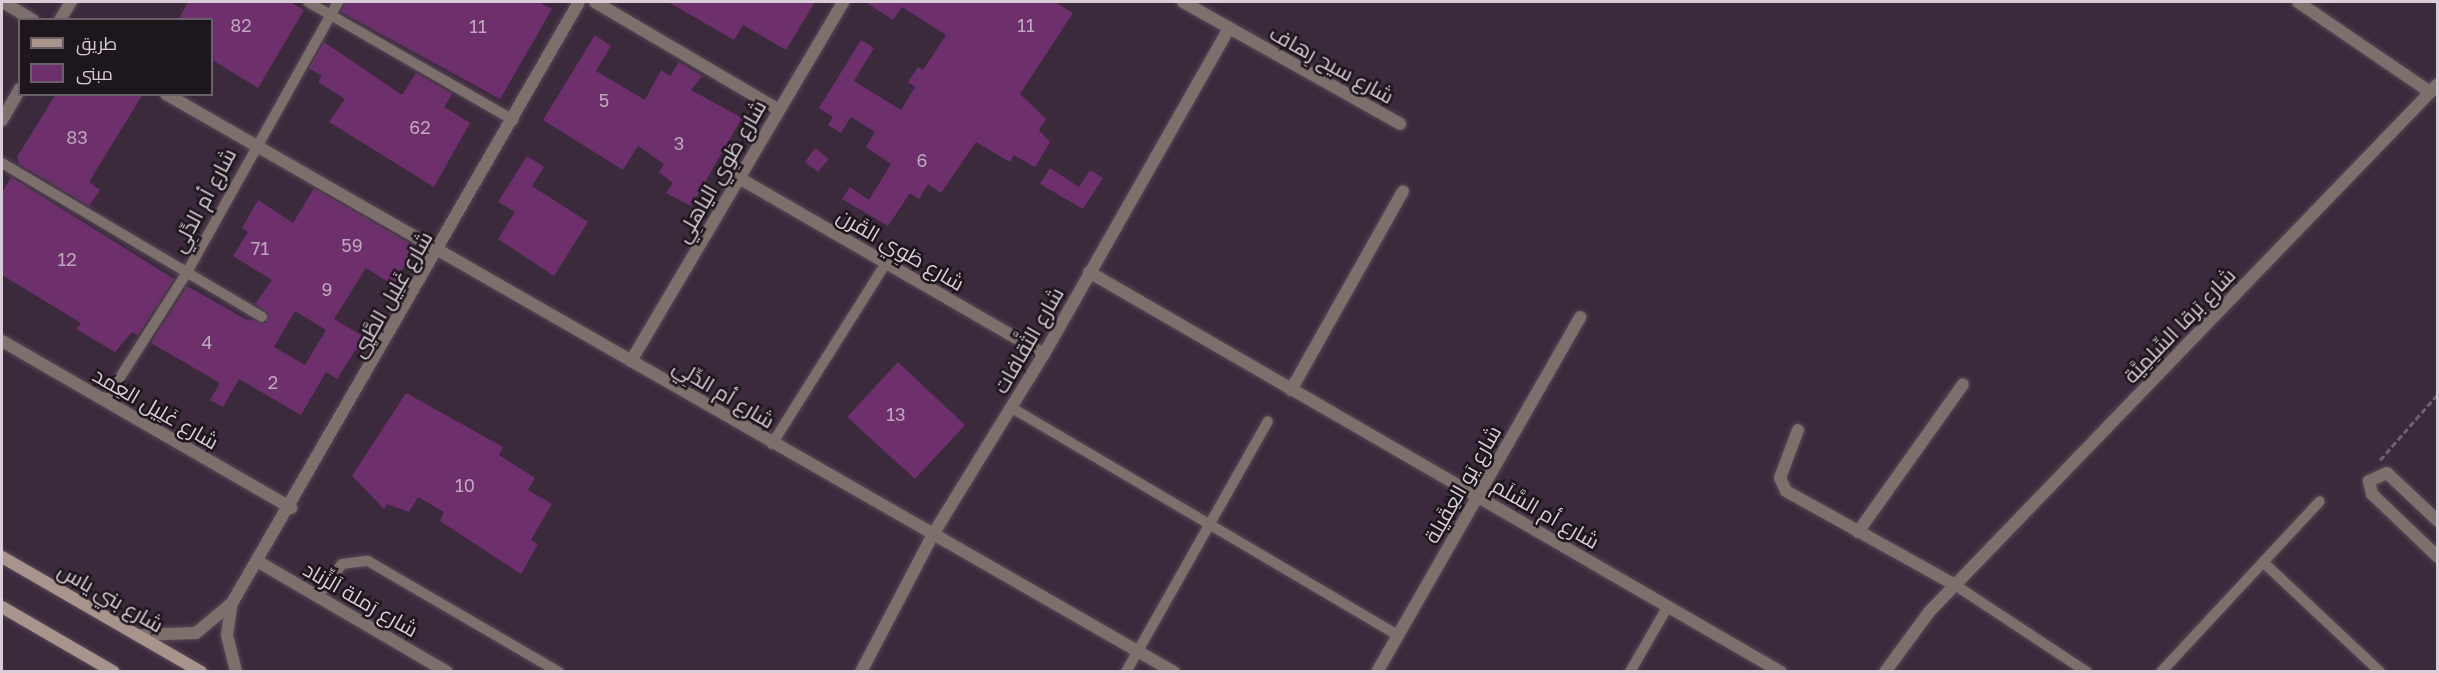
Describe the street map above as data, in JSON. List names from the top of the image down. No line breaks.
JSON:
{"streets":{"main road":["شارع بني ياس"],"street":["شارع سيح رِهاف","شارع طَوِي الياهلِي","شارع أم الدِّلِي","شارع طَوِي القَرن","شارع غَلِيل الطَّيِي","شارع بَرقا السِّلِمِيَّة","شارع الثَّقافات","شارع غَلِيل العِمد","شارع يَو العِقَيلة","شارع أم السَّلَم","شارع رَملة اَلزِّناد"]},"crossings":[["شارع سيح رِهاف","شارع الثَّقافات"],["شارع طَوِي الياهلِي","شارع أم الدِّلِي"],["شارع طَوِي الياهلِي","شارع طَوِي القَرن"],["شارع أم الدِّلِي","شارع غَلِيل الطَّيِي"],["شارع أم الدِّلِي","شارع الثَّقافات"],["شارع أم الدِّلِي","شارع غَلِيل العِمد"],["شارع طَوِي القَرن","شارع الثَّقافات"],["شارع غَلِيل الطَّيِي","شارع غَلِيل العِمد"],["شارع غَلِيل الطَّيِي","شارع بني ياس"],["شارع غَلِيل الطَّيِي","شارع رَملة اَلزِّناد"],["شارع الثَّقافات","شارع أم السَّلَم"],["شارع يَو العِقَيلة","شارع أم السَّلَم"]],"house_numbers":["82","11","11","5","62","83","3","6","59","71","12","9","4","2","13","10"],"legend":["طريق","مبنى"]}
